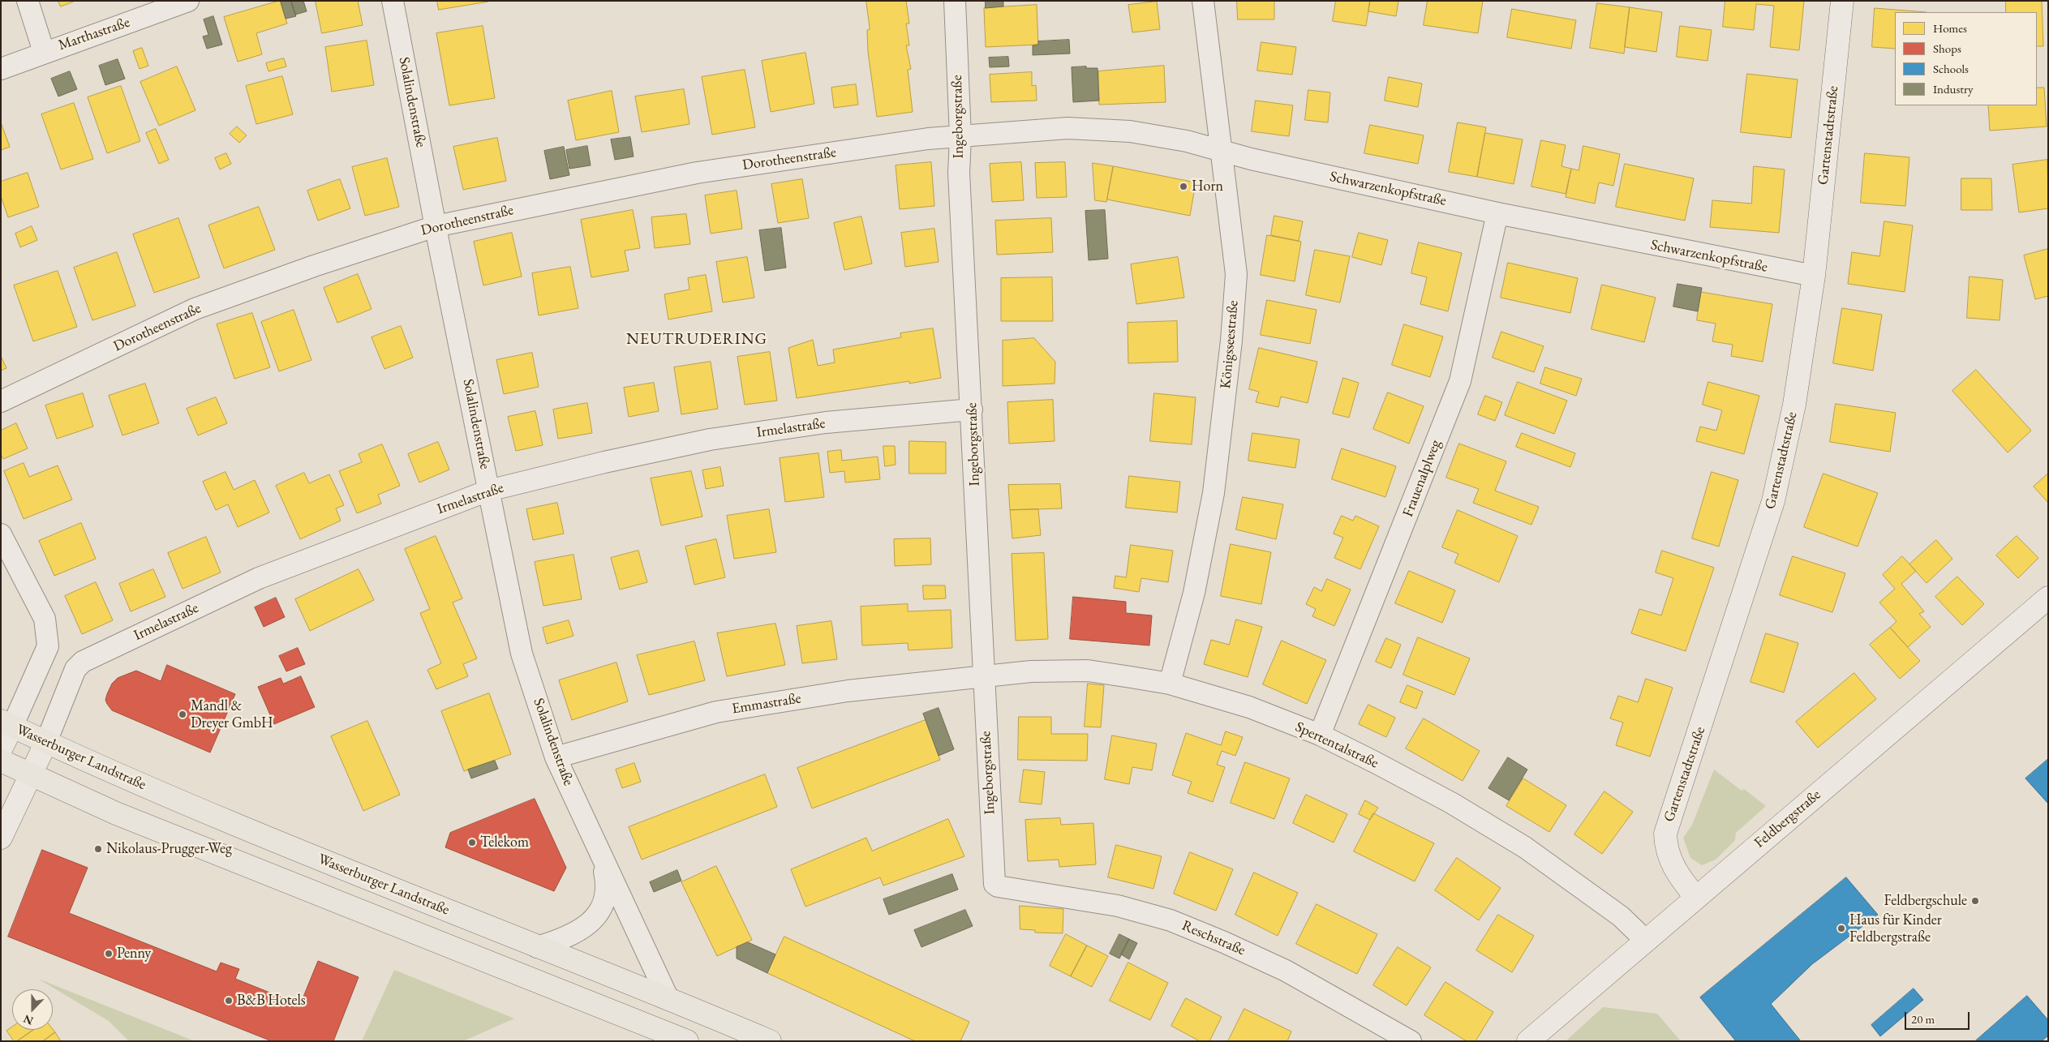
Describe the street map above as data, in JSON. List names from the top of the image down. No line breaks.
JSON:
{"streets":{"main road":["Wasserburger Landstraße"],"street":["Marthastraße","Solalindenstraße","Ingeborgstraße","Gartenstadtstraße","Dorotheenstraße","Schwarzenkopfstraße","Königsseestraße","Irmelastraße","Frauenalplweg","Emmastraße","Spertentalstraße","Feldbergstraße","Reschstraße"]},"crossings":[["Solalindenstraße","Dorotheenstraße"],["Solalindenstraße","Irmelastraße"],["Solalindenstraße","Emmastraße"],["Solalindenstraße","Wasserburger Landstraße"],["Ingeborgstraße","Dorotheenstraße"],["Ingeborgstraße","Schwarzenkopfstraße"],["Ingeborgstraße","Irmelastraße"],["Ingeborgstraße","Emmastraße"],["Ingeborgstraße","Spertentalstraße"],["Ingeborgstraße","Reschstraße"],["Gartenstadtstraße","Schwarzenkopfstraße"],["Gartenstadtstraße","Feldbergstraße"],["Dorotheenstraße","Schwarzenkopfstraße"],["Schwarzenkopfstraße","Königsseestraße"],["Schwarzenkopfstraße","Frauenalplweg"],["Königsseestraße","Spertentalstraße"],["Irmelastraße","Wasserburger Landstraße"],["Frauenalplweg","Spertentalstraße"],["Emmastraße","Spertentalstraße"],["Spertentalstraße","Feldbergstraße"]],"districts":["NEUTRUDERING"],"places":["Horn","Mandl & Dreyer GmbH","Telekom","Nikolaus-Prugger-Weg","Feldbergschule","Haus für Kinder Feldbergstraße","Penny","B&B Hotels"],"legend":["Homes","Shops","Schools","Industry"],"scale_bar":"20 m","north":"bottom"}
